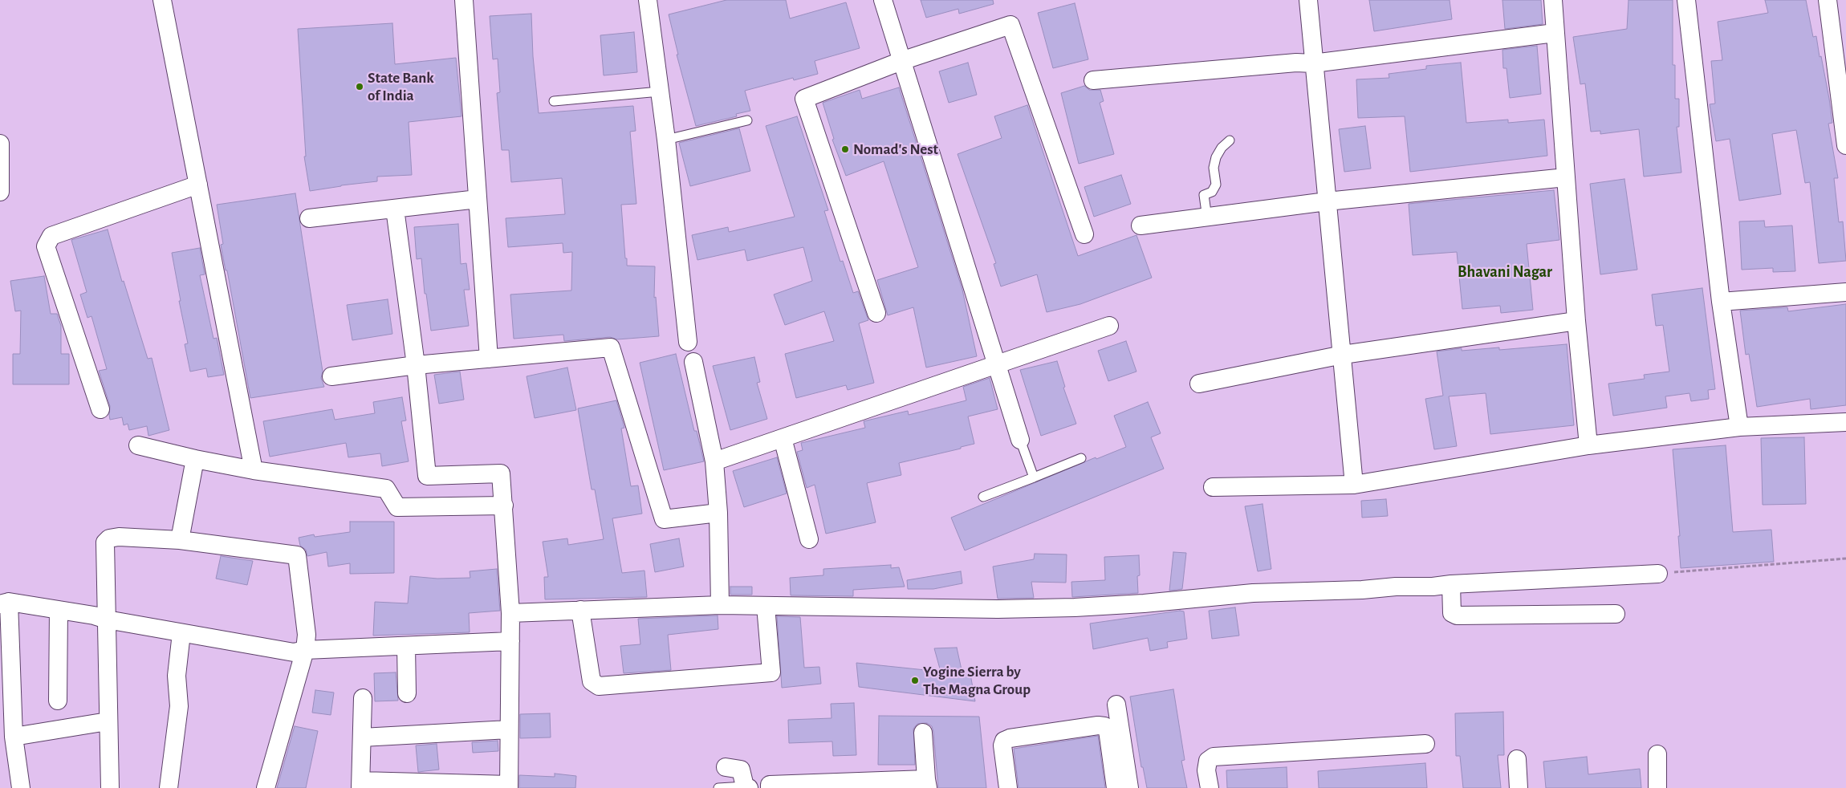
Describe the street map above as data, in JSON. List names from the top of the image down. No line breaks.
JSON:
{"districts":["Bhavani Nagar"],"places":["State Bank of India","Nomad's Nest","Yogine Sierra by The Magna Group"]}
